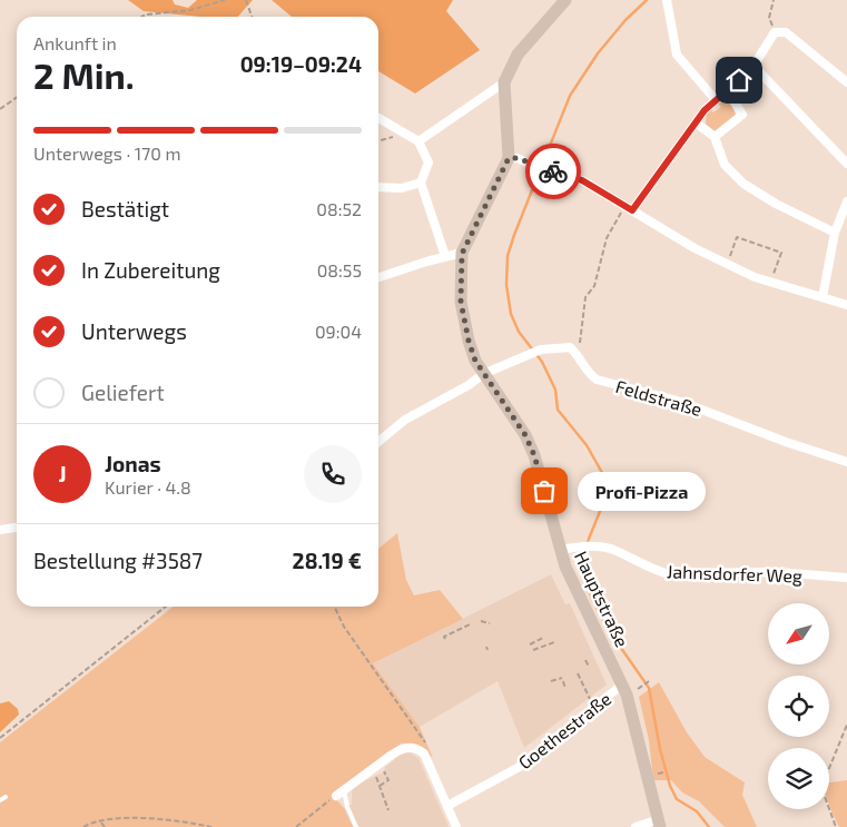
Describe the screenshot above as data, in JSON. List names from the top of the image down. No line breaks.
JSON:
{"streets":{"main road":["Hauptstraße"],"street":["Feldstraße","Jahnsdorfer Weg","Goethestraße"]},"crossings":[["Jahnsdorfer Weg","Hauptstraße"],["Hauptstraße","Goethestraße"]],"places":["Profi-Pizza"],"north":"bottom left","page":{"heading":["2 Min.","Ankunft in","09:19–09:24"],"panel":["Jonas","Kurier · 4.8","Bestellung #3587","28.19 €"],"bar":"Unterwegs · 170 m","list":[["Bestätigt","08:52"],["In Zubereitung","08:55"],["Unterwegs","09:04"],"Geliefert"],"round":"J","bubble":"Profi-Pizza"}}
